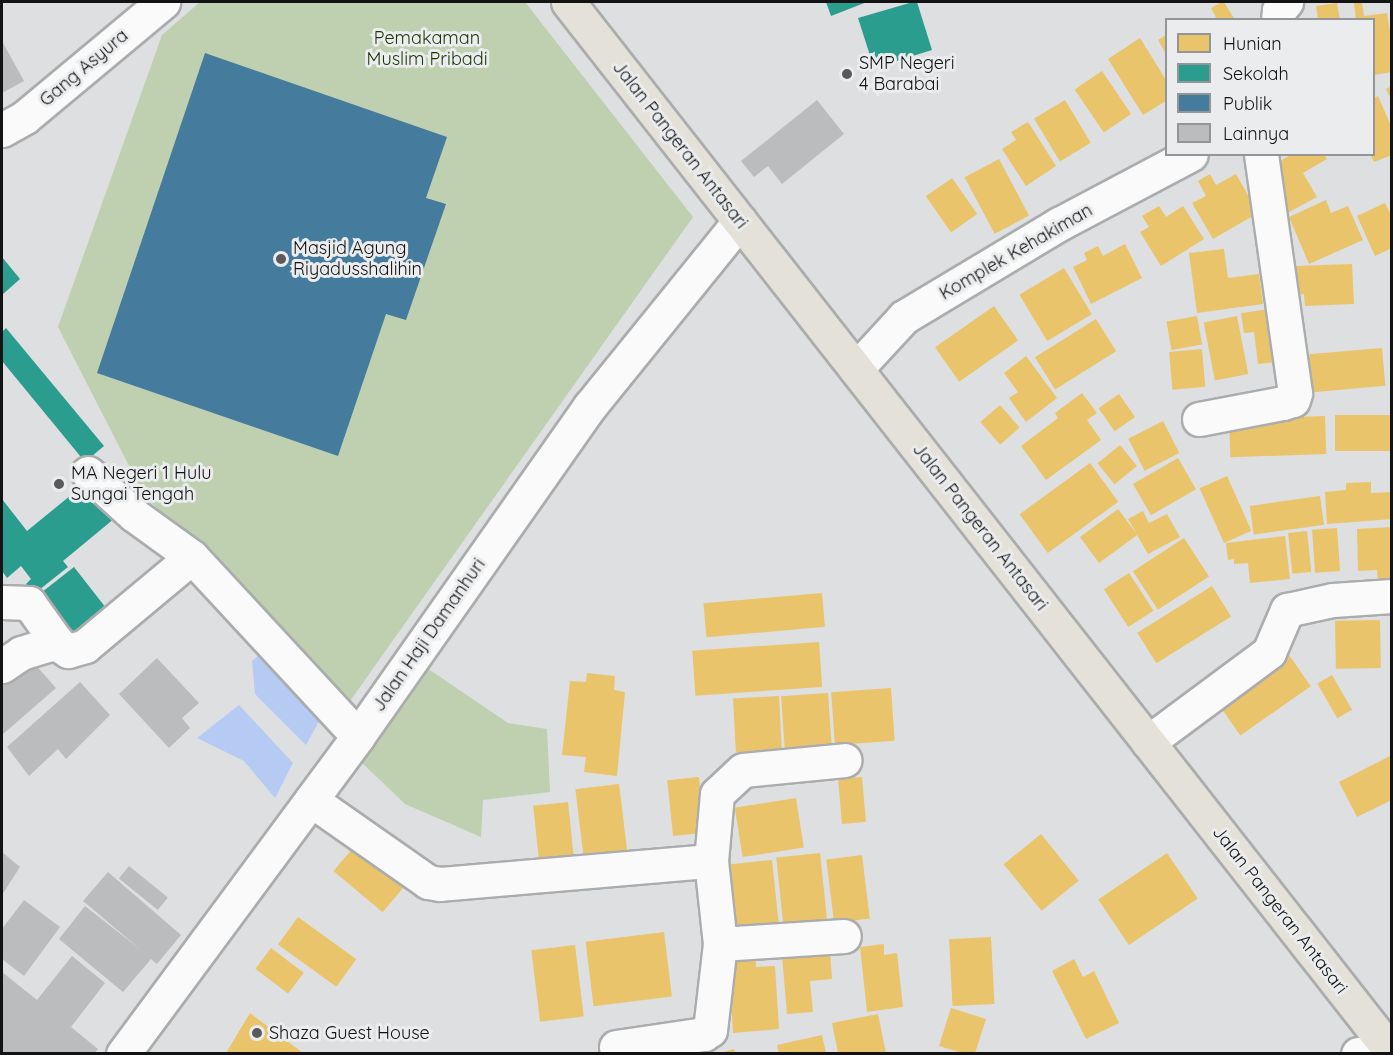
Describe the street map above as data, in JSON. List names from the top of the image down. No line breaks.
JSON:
{"streets":{"main road":["Jalan Pangeran Antasari"],"street":["Gang Asyura","Komplek Kehakiman","Jalan Haji Damanhuri"]},"crossings":[["Jalan Pangeran Antasari","Komplek Kehakiman"],["Jalan Pangeran Antasari","Jalan Haji Damanhuri"]],"parks":["Pemakaman Muslim Pribadi"],"places":["SMP Negeri 4 Barabai","Masjid Agung Riyadusshalihin","MA Negeri 1 Hulu Sungai Tengah","Shaza Guest House"],"legend":["Hunian","Sekolah","Publik","Lainnya"]}
